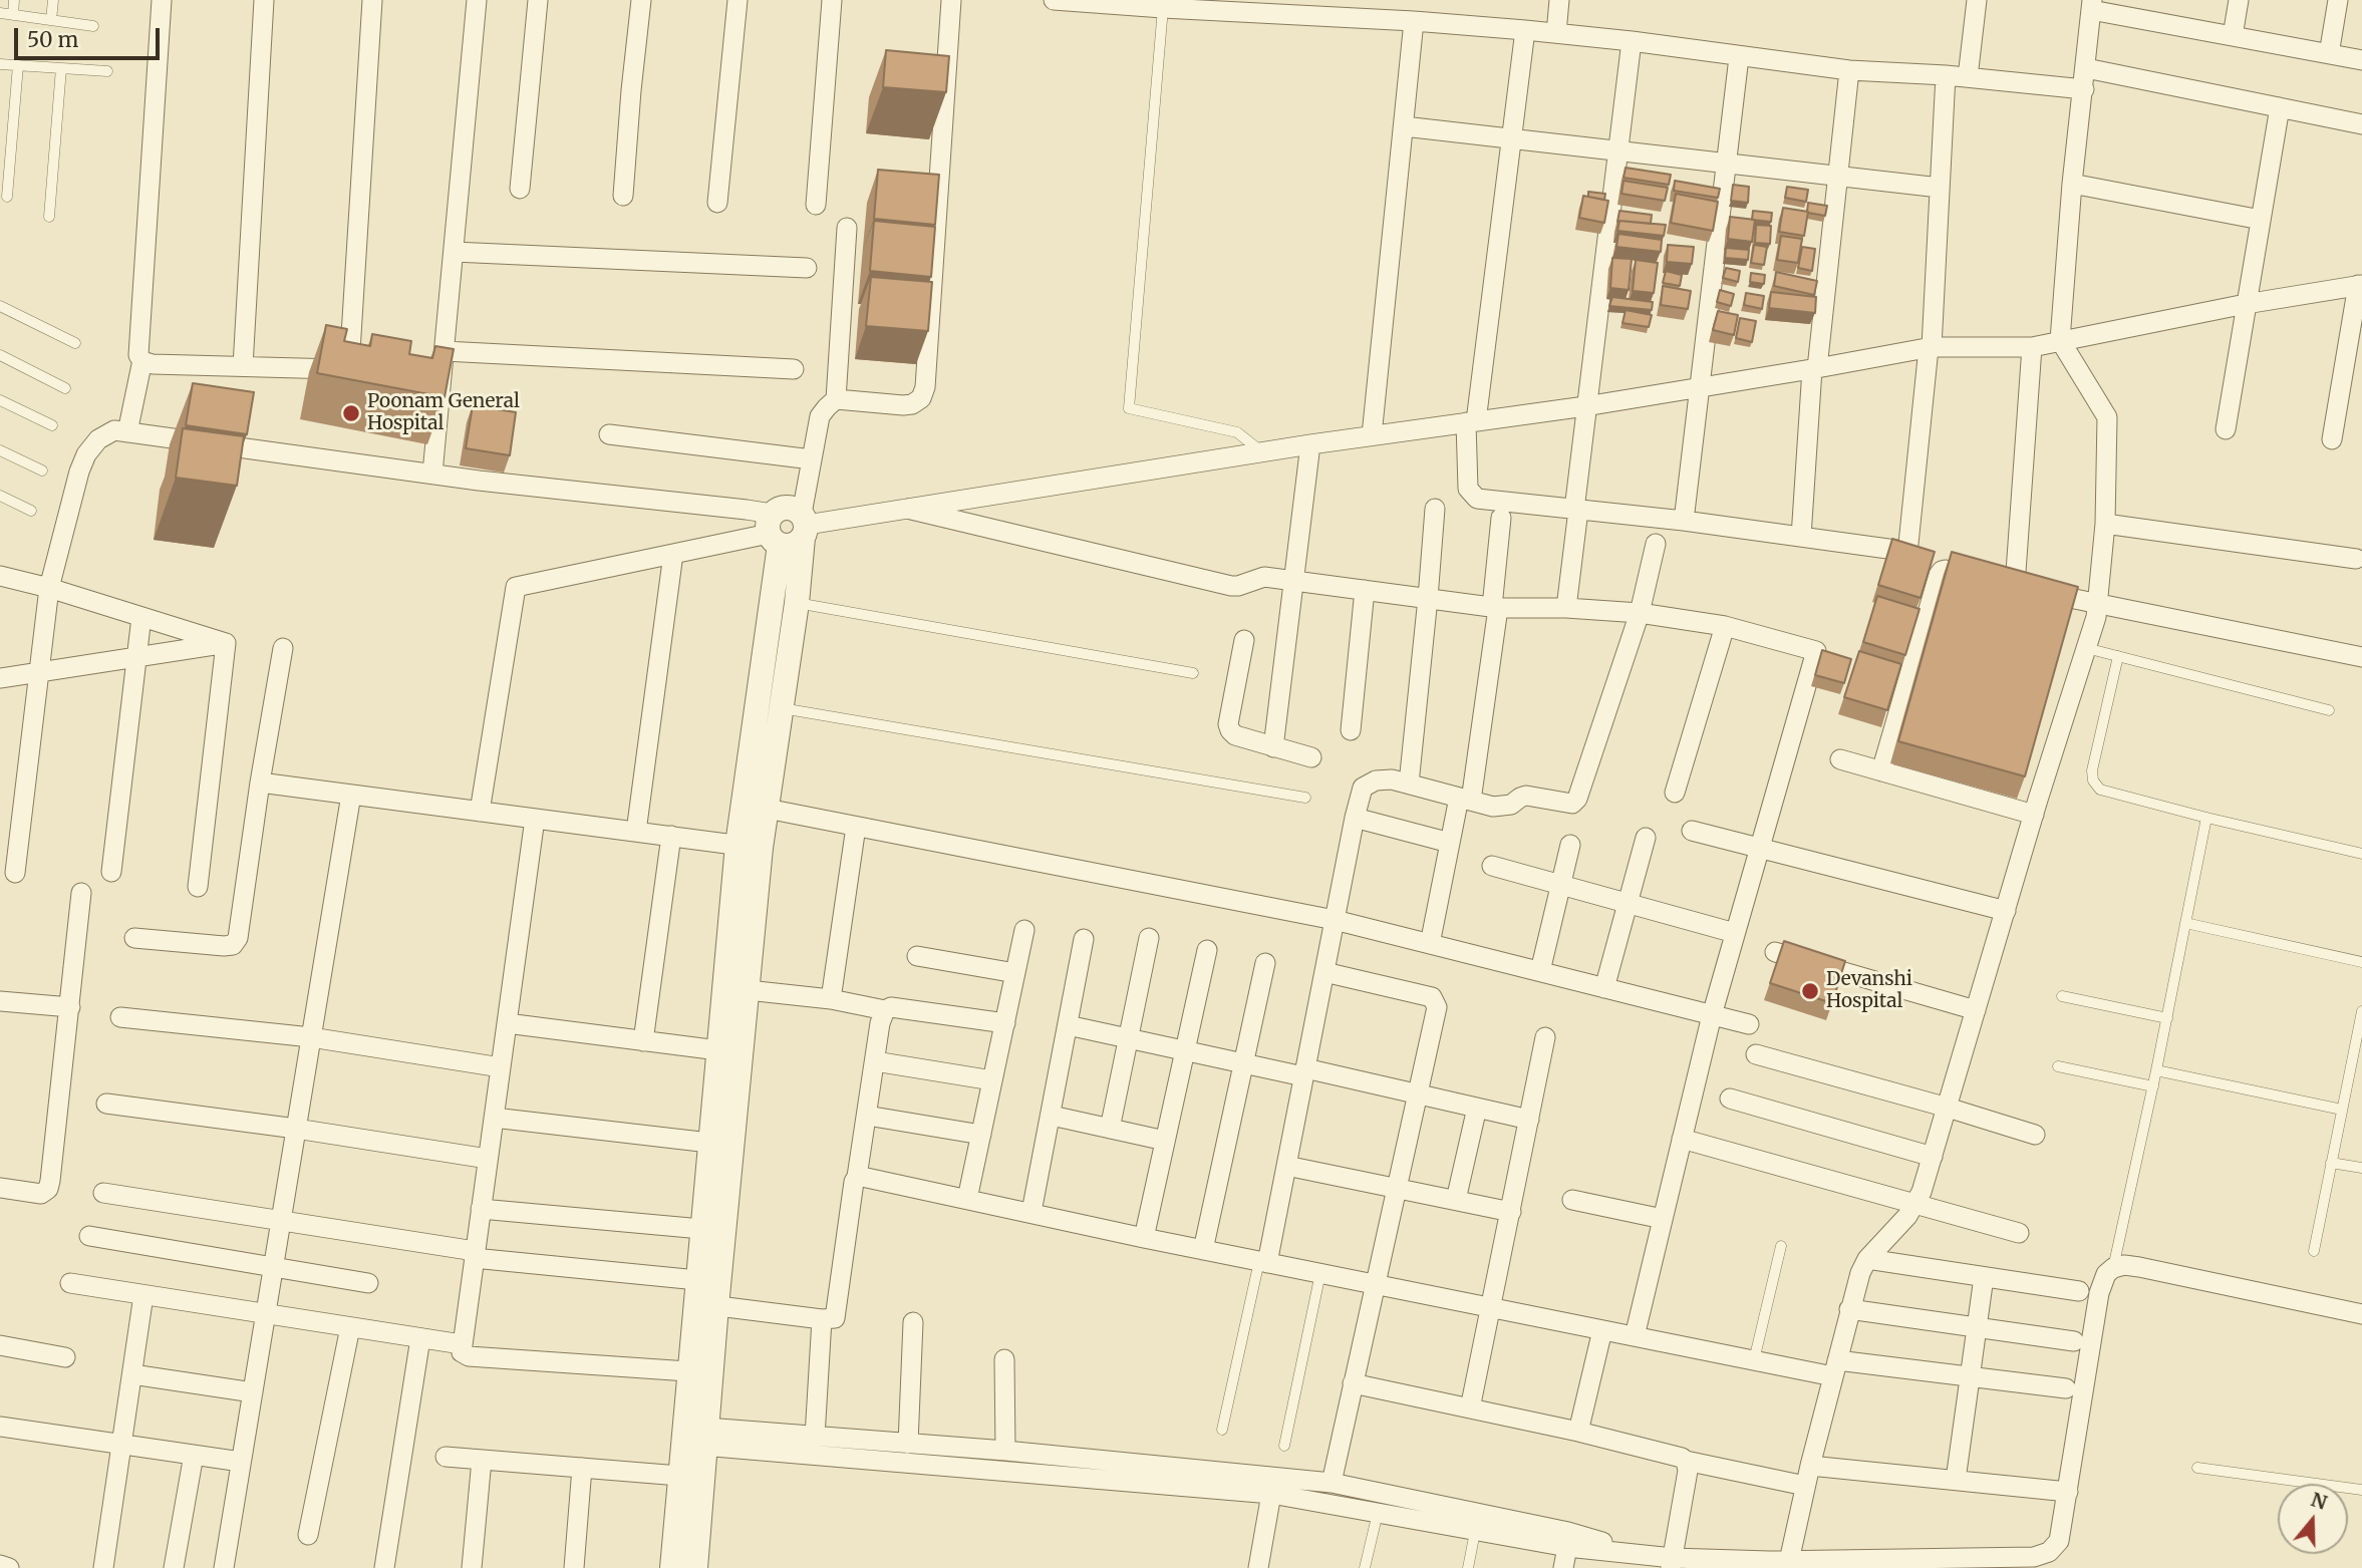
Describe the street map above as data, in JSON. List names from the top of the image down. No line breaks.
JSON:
{"places":["Poonam General Hospital","Devanshi Hospital"],"scale_bar":"50 m","north":"top"}
